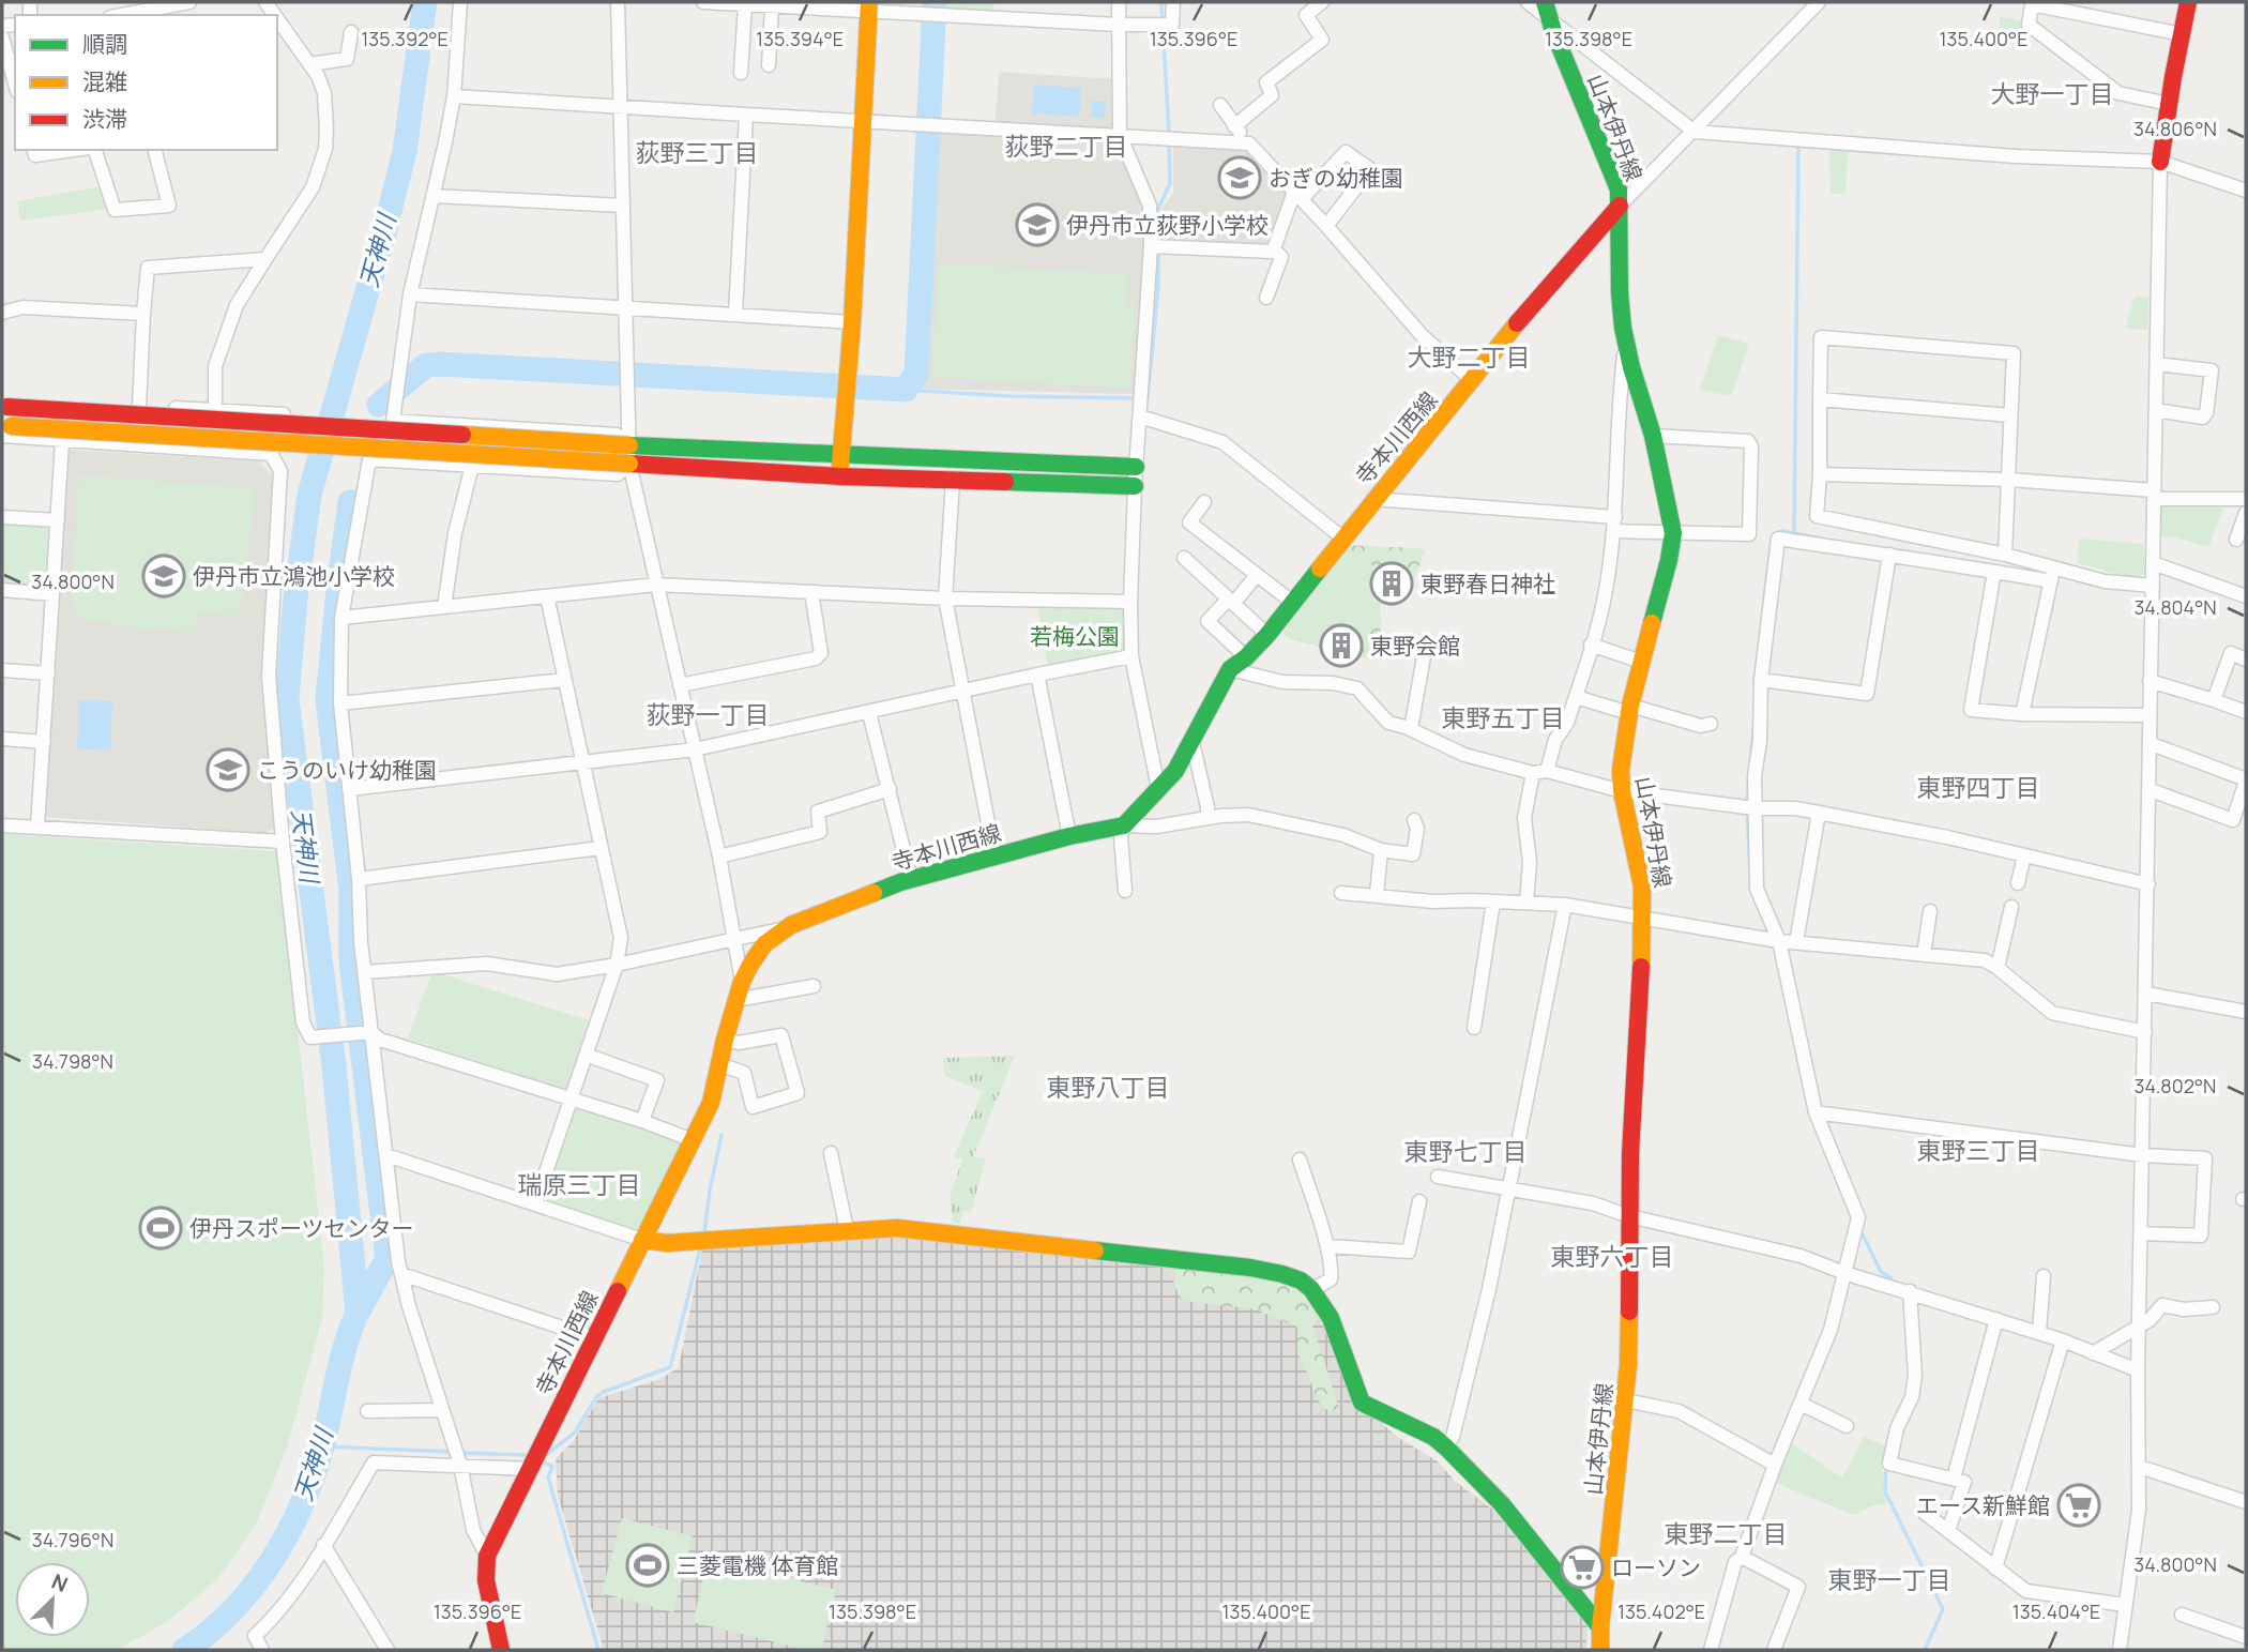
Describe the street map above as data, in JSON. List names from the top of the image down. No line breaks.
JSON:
{"streets":{"street":["山本伊丹線","寺本川西線"]},"crossings":[["山本伊丹線","寺本川西線"]],"districts":["大野一丁目","荻野二丁目","荻野三丁目","大野二丁目","荻野一丁目","東野五丁目","東野四丁目","東野八丁目","東野三丁目","東野七丁目","瑞原三丁目","東野六丁目","東野二丁目","東野一丁目"],"water":["天神川"],"parks":["若梅公園"],"places":{"school or university":["おぎの幼稚園","伊丹市立荻野小学校","伊丹市立鴻池小学校","こうのいけ幼稚園"],"building":["東野春日神社","東野会館"],"sports":["伊丹スポーツセンター","三菱電機 体育館"],"supermarket":["エース新鮮館","ローソン"]},"legend":["順調","混雑","渋滞"],"north":"top right","coordinates":["135.394°E","135.396°E","135.398°E","135.400°E","135.392°E","34.806°N","34.800°N","34.804°N","34.798°N","34.802°N","34.796°N","135.402°E","135.404°E"]}
